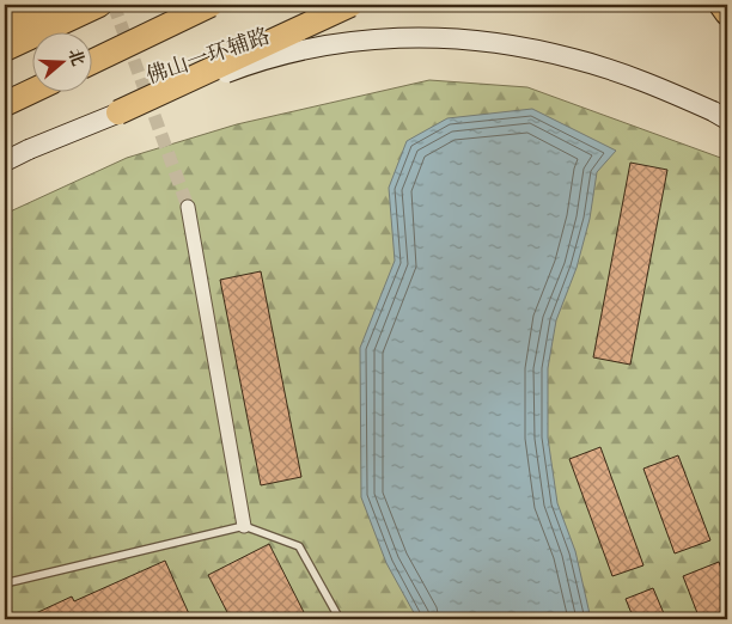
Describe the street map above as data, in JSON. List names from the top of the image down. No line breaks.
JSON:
{"streets":{"main road":["佛山一环辅路"]},"north":"right"}
